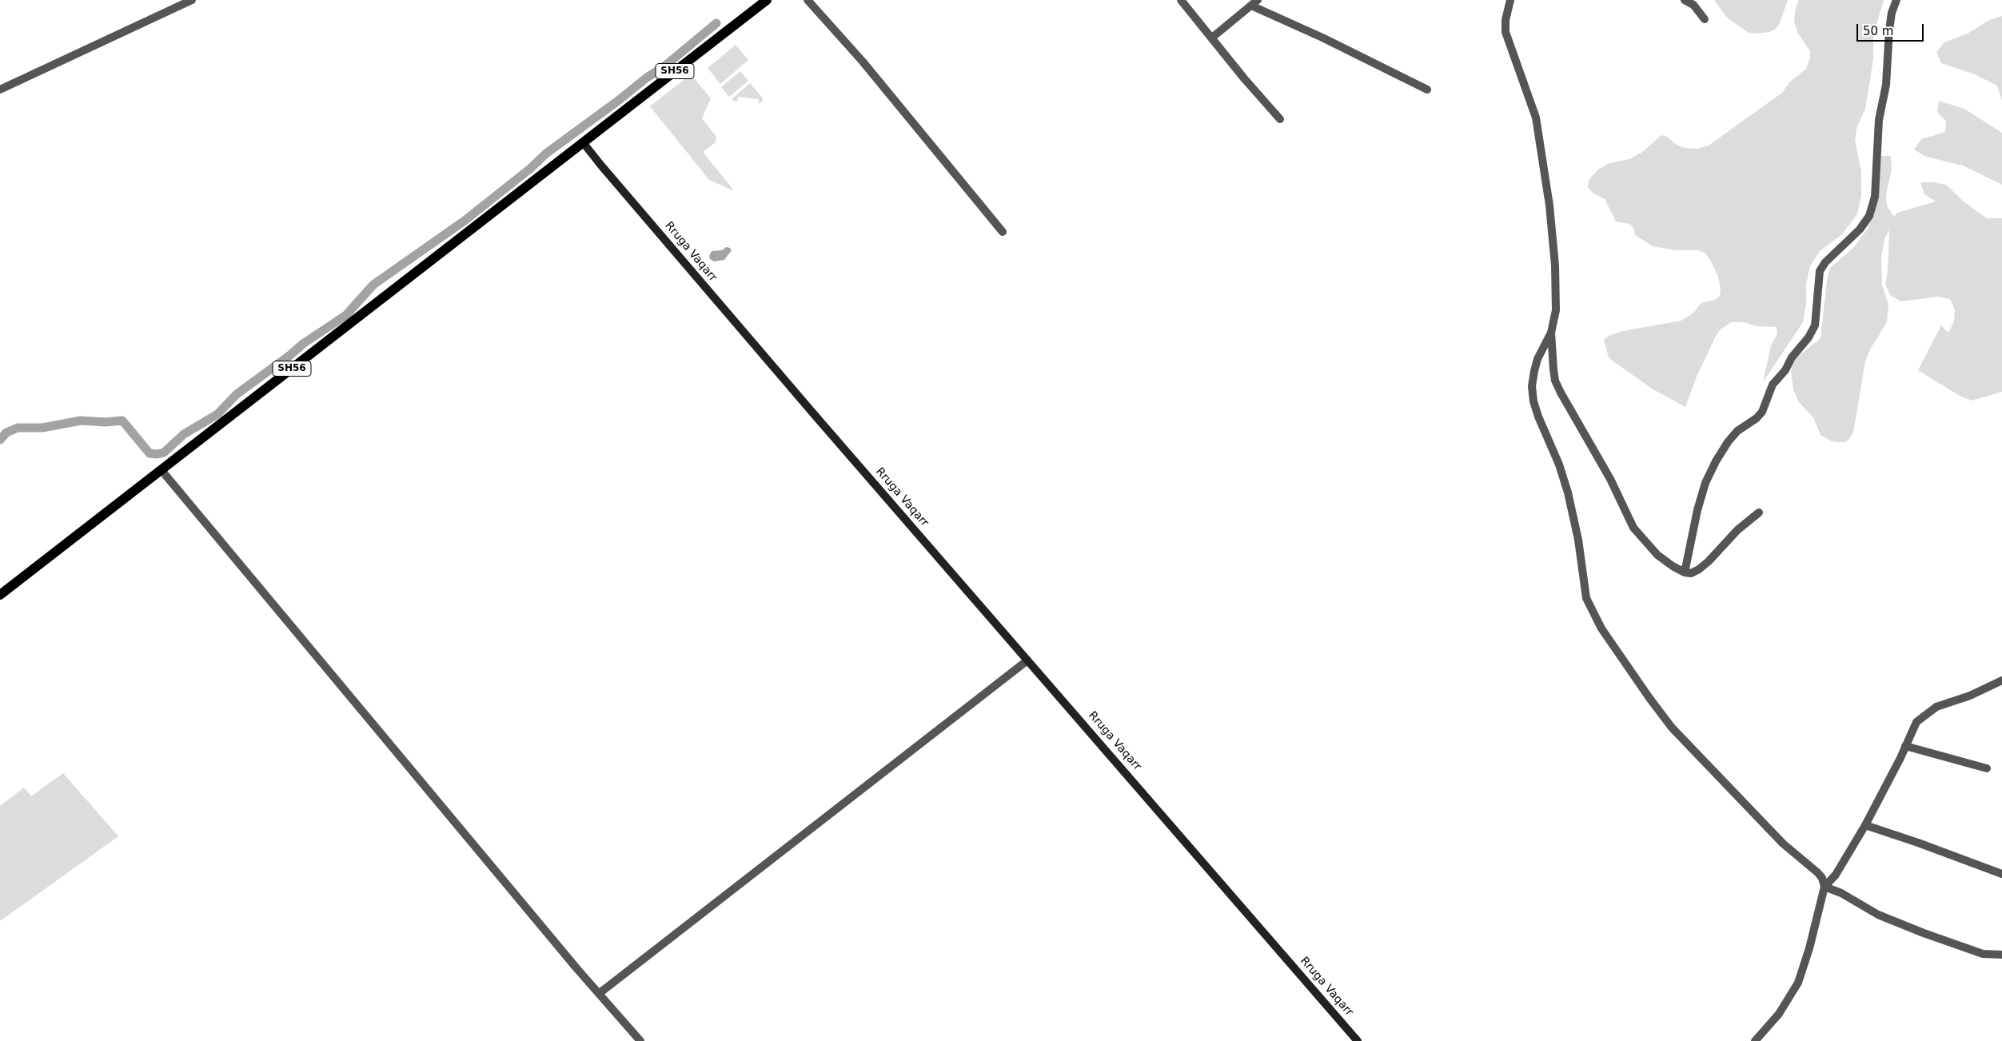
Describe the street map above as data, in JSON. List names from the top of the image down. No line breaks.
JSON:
{"streets":{"main road":["SH56","Rruga Vaqarr"]},"crossings":[["SH56","Rruga Vaqarr"]],"scale_bar":"50 m"}
